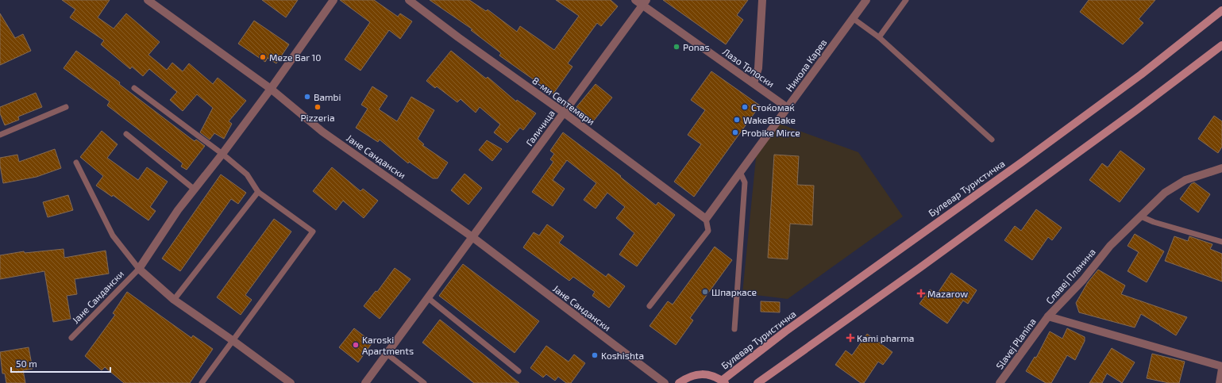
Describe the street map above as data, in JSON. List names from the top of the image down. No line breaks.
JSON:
{"streets":{"main road":["Булевар Туристичка"],"street":["Никола Карев","Лазо Трпоски","8-ми Септември","Галичица","Јане Сандански","Славеј Планина","Slavej Planina"]},"crossings":[["Никола Карев","Лазо Трпоски"],["Никола Карев","8-ми Септември"],["Лазо Трпоски","Галичица"],["8-ми Септември","Галичица"],["Галичица","Јане Сандански"],["Славеј Планина","Slavej Planina"]],"places":{"other":["Ponas","Meze Bar 10","Bambi","Pizzeria","Стоќомаќ","Wake&Bake","Probike Mirce","Шпаркасе","Karoski Apartments","Koshishta"],"health":["Mazarow","Kami pharma"]},"scale_bar":"50 m"}
